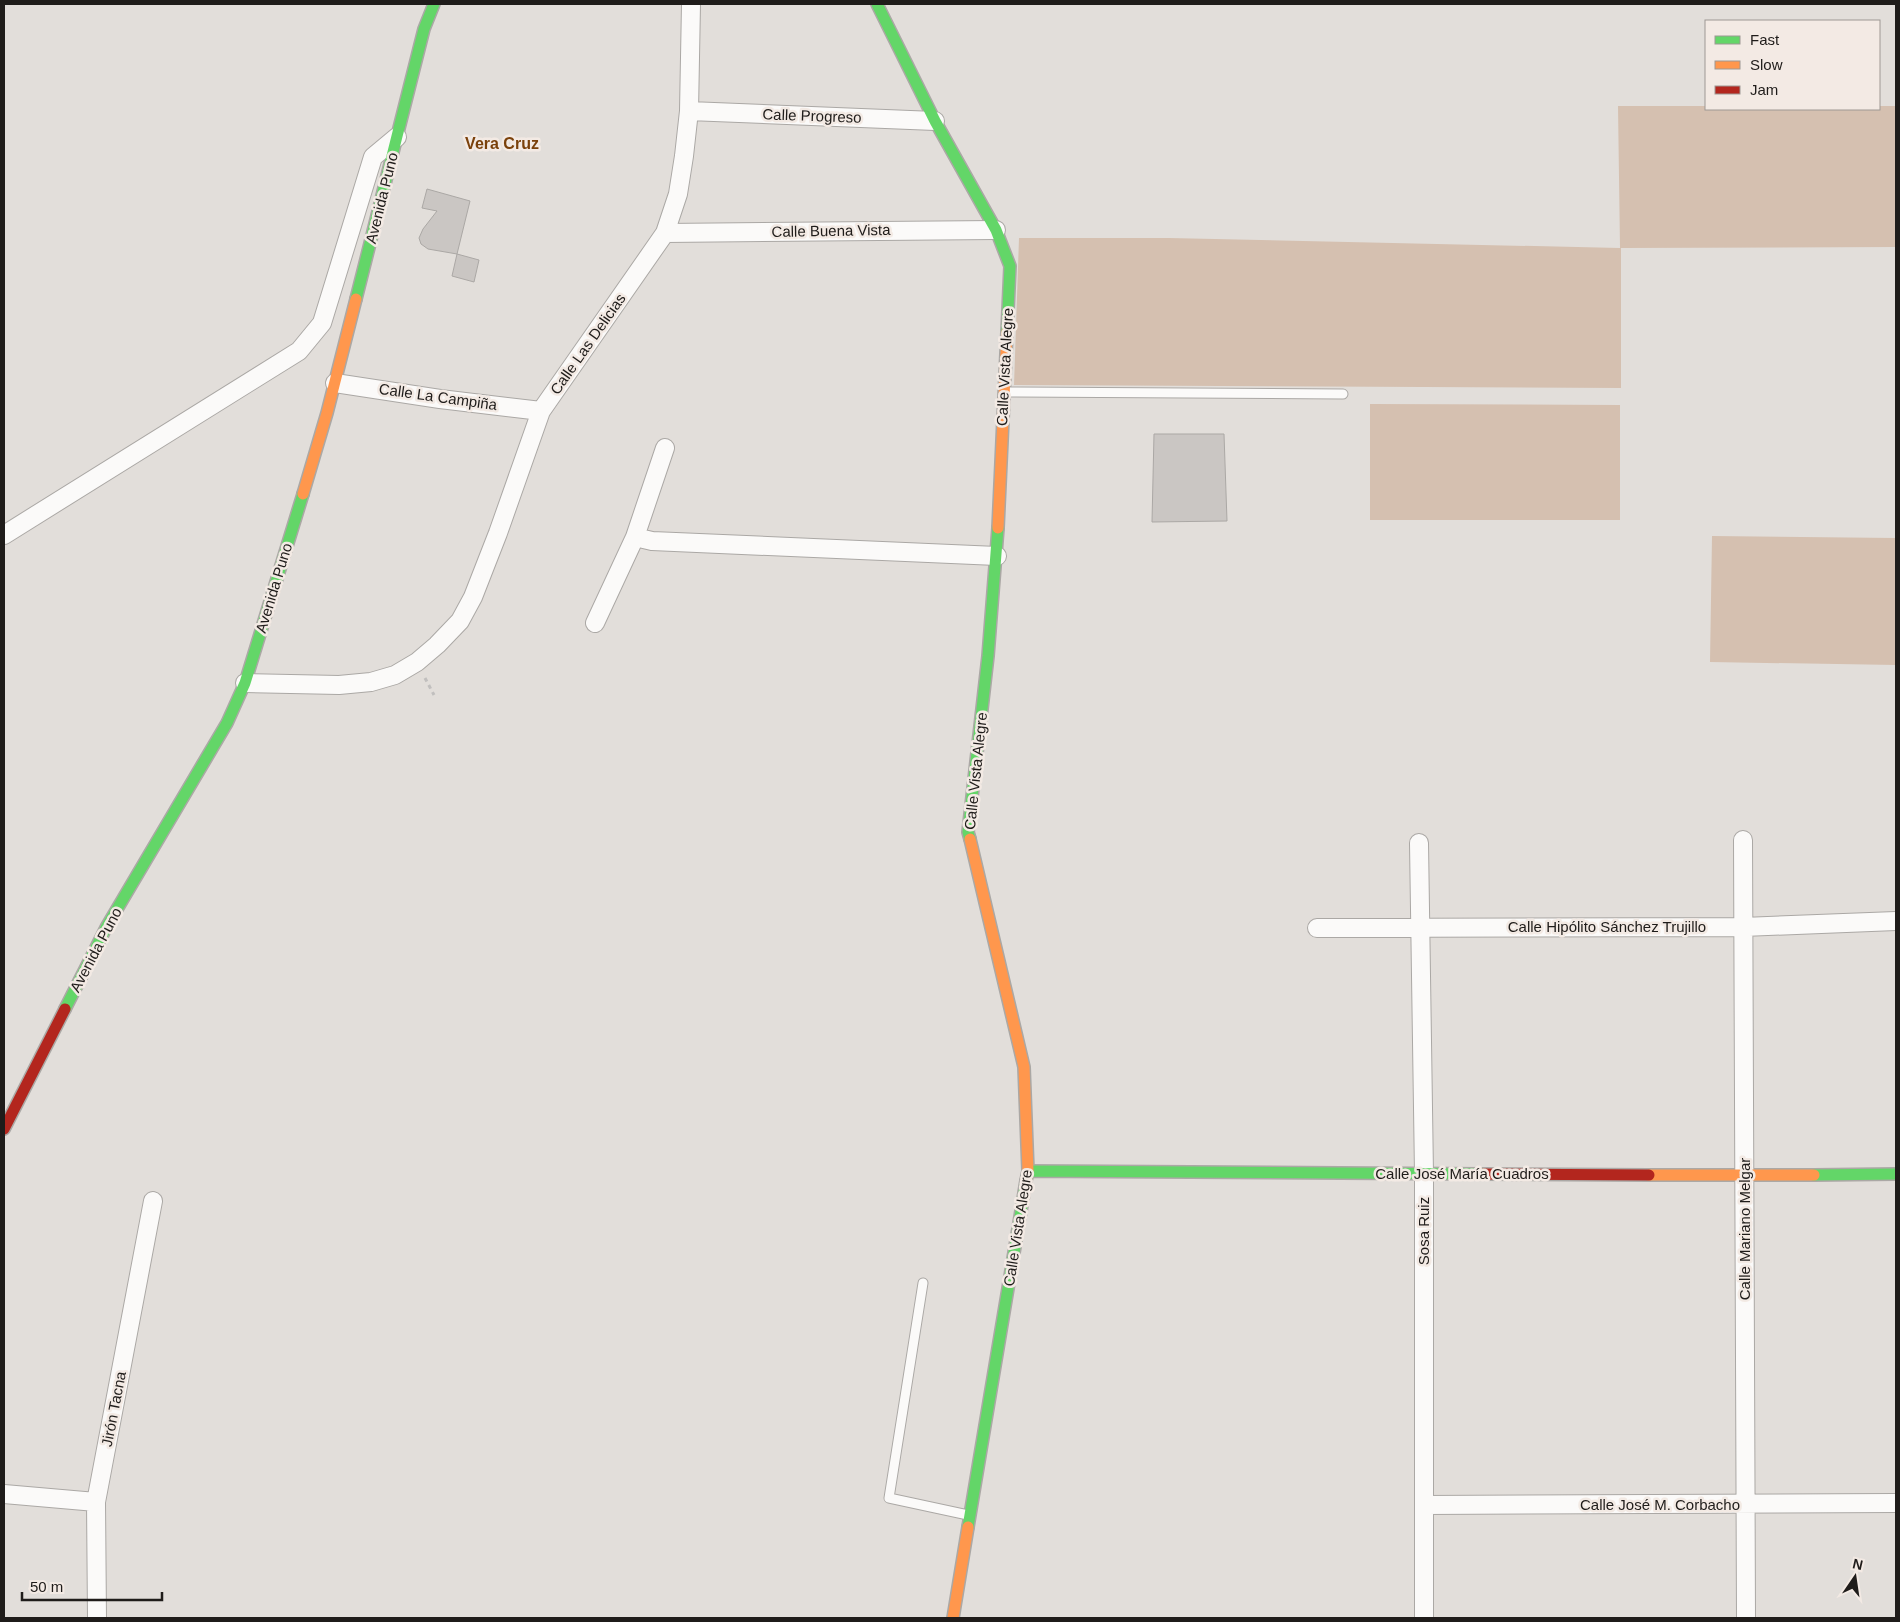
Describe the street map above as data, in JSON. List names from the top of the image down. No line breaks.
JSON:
{"streets":{"street":["Calle Progreso","Avenida Puno","Calle Buena Vista","Calle Las Delicias","Calle Vista Alegre","Calle La Campiña","Calle Hipólito Sánchez Trujillo","Calle José María Cuadros","Calle Mariano Melgar","Sosa Ruiz","Jirón Tacna","Calle José M. Corbacho"]},"crossings":[["Calle Progreso","Calle Las Delicias"],["Calle Progreso","Calle Vista Alegre"],["Avenida Puno","Calle Las Delicias"],["Avenida Puno","Calle La Campiña"],["Calle Buena Vista","Calle Las Delicias"],["Calle Buena Vista","Calle Vista Alegre"],["Calle Las Delicias","Calle La Campiña"],["Calle Vista Alegre","Calle José María Cuadros"],["Calle Hipólito Sánchez Trujillo","Calle Mariano Melgar"],["Calle Hipólito Sánchez Trujillo","Sosa Ruiz"],["Calle José María Cuadros","Calle Mariano Melgar"],["Calle José María Cuadros","Sosa Ruiz"],["Calle Mariano Melgar","Calle José M. Corbacho"],["Sosa Ruiz","Calle José M. Corbacho"]],"districts":["Vera Cruz"],"legend":["Fast","Slow","Jam"],"scale_bar":"50 m","north":"top"}
